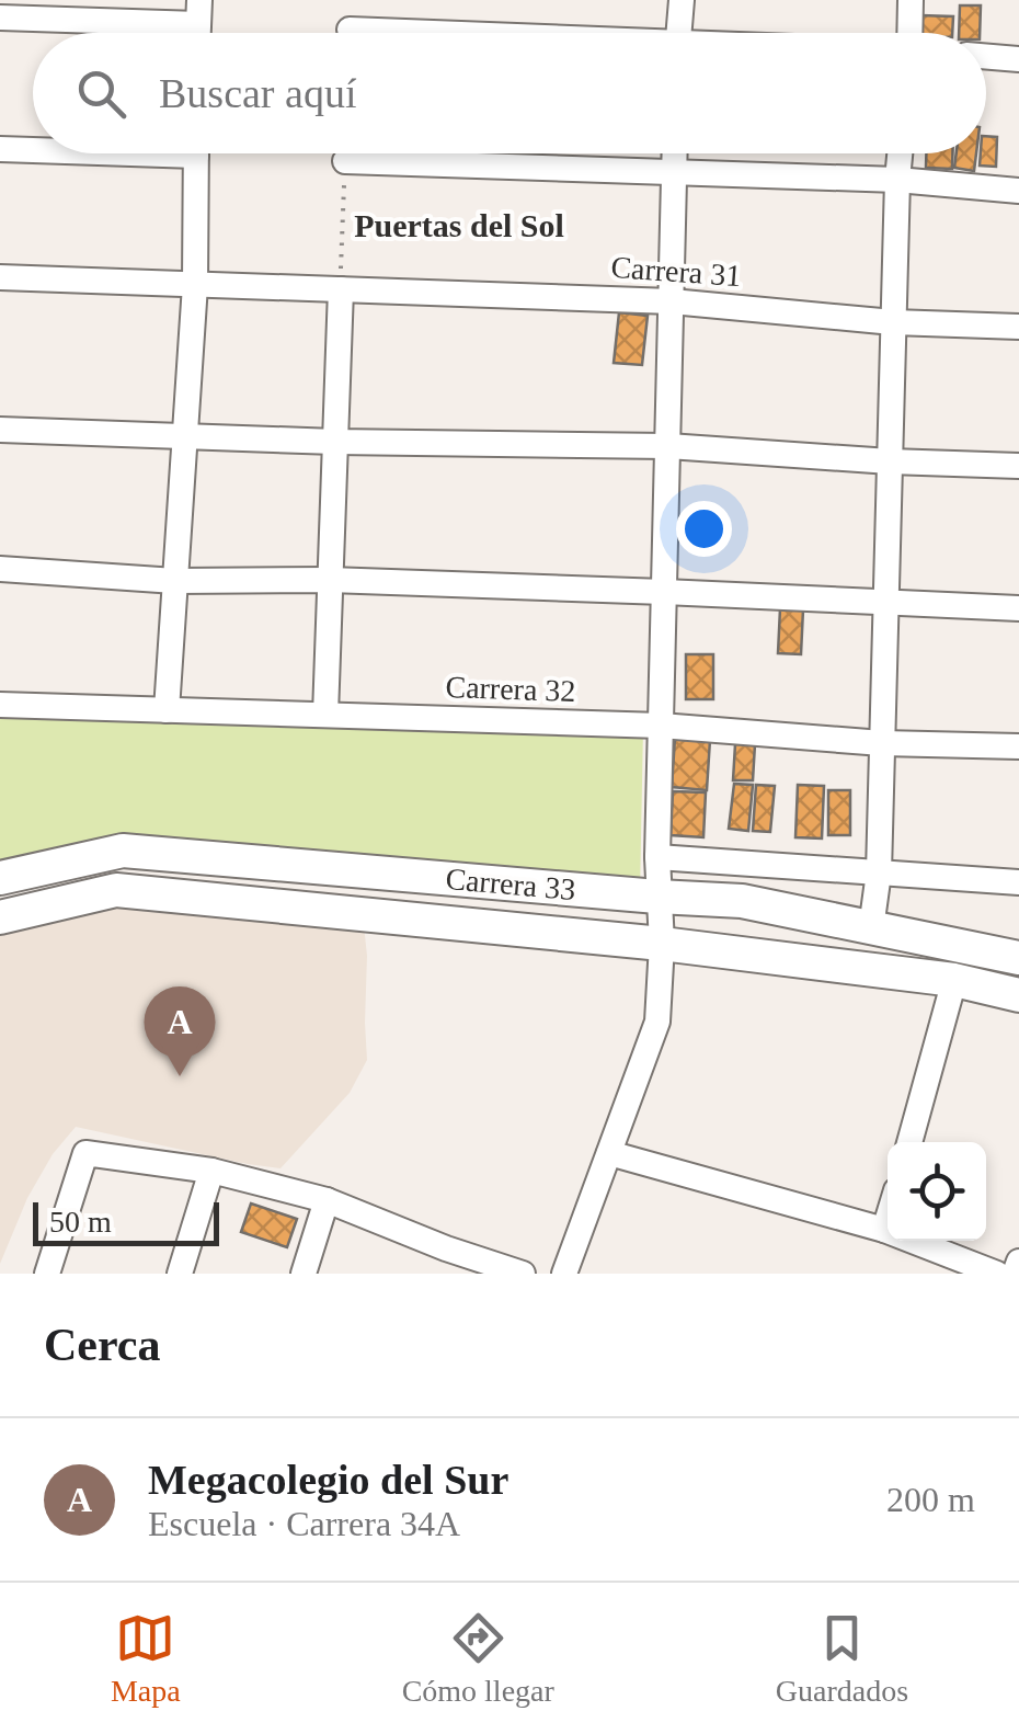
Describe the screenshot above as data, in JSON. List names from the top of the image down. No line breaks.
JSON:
{"streets":{"main road":["Carrera 33"],"street":["Carrera 31","Carrera 32"]},"districts":["Puertas del Sol"],"scale_bar":"50 m","page":{"search":"Buscar aquí","pins":"A","scale":"50 m","heading":"Cerca","list":[{"mark":"A","name":"Megacolegio del Sur","note":"Escuela · Carrera 34A","value":"200 m"}],"nav":["Mapa","Cómo llegar","Guardados"]}}
